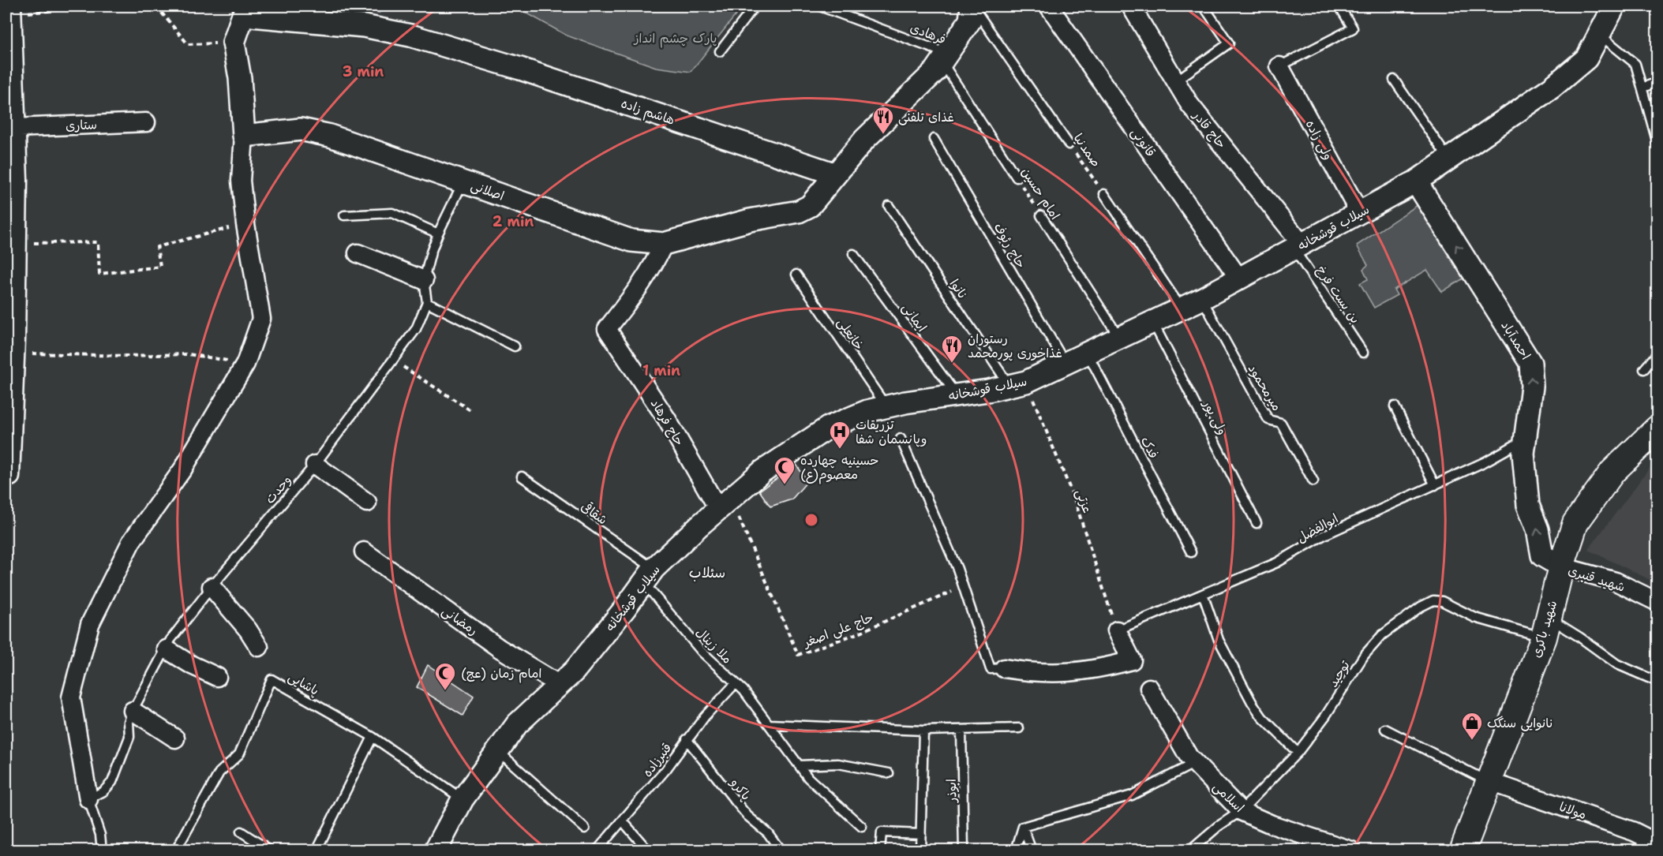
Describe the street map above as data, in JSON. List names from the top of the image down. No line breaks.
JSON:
{"streets":{"main road":["شهید باکری"],"street":["هاشم زاده","ستاری","حاج قادر","ولی زاده","قانونی","اصلانی","سیلاب قوشخانه","احمدآباد","حاج فرهاد","شهید قنبری","رمضانی","اسلامی","مولانا"],"lane":["فرهادی","صمدنیا","امام حسین","حاج رئوف","نانوا","بن بست فرخ","ایمانی","خانعلی","میرمحمود","ولی پور","فدک","وحدت","شقاقی","ابوالفضل","ملا زینال","توحید","پاشایی","قنبرزاده","پاکرو","ابوذر"],"path":["عزتی","حاج علی اصغر"]},"crossings":[["فرهادی","امام حسین"],["هاشم زاده","اصلانی"],["حاج قادر","سیلاب قوشخانه"],["حاج قادر","بن بست فرخ"],["ولی زاده","سیلاب قوشخانه"],["قانونی","سیلاب قوشخانه"],["اصلانی","حاج فرهاد"],["امام حسین","سیلاب قوشخانه"],["سیلاب قوشخانه","حاج رئوف"],["سیلاب قوشخانه","نانوا"],["سیلاب قوشخانه","بن بست فرخ"],["سیلاب قوشخانه","ایمانی"],["سیلاب قوشخانه","خانعلی"],["سیلاب قوشخانه","احمدآباد"],["سیلاب قوشخانه","میرمحمود"],["سیلاب قوشخانه","ولی پور"],["سیلاب قوشخانه","حاج فرهاد"],["سیلاب قوشخانه","فدک"],["سیلاب قوشخانه","عزتی"],["سیلاب قوشخانه","شقاقی"],["سیلاب قوشخانه","رمضانی"],["سیلاب قوشخانه","حاج علی اصغر"],["سیلاب قوشخانه","ملا زینال"],["سیلاب قوشخانه","پاشایی"],["نانوا","عزتی"],["احمدآباد","ابوالفضل"],["احمدآباد","شهید قنبری"],["احمدآباد","شهید باکری"],["حاج فرهاد","حاج علی اصغر"],["عزتی","ابوالفضل"],["شقاقی","ملا زینال"],["شهید قنبری","شهید باکری"],["شهید باکری","توحید"],["شهید باکری","مولانا"],["ملا زینال","قنبرزاده"],["توحید","اسلامی"],["قنبرزاده","پاکرو"]],"one_way":["احمدآباد"],"districts":["سئلاب"],"parks":["پارک چشم انداز"],"places":{"restaurant":["غذای تلفنی","رستوران غذاخوری پورمحمد"],"hospital":["تزریقات وپانسمان شفا"],"mosque":["حسینیه چهارده معصوم(ع)","امام زمان (عج)"],"shop":["نانوایی سنگک"]},"rings":["3 min","2 min","1 min"]}
